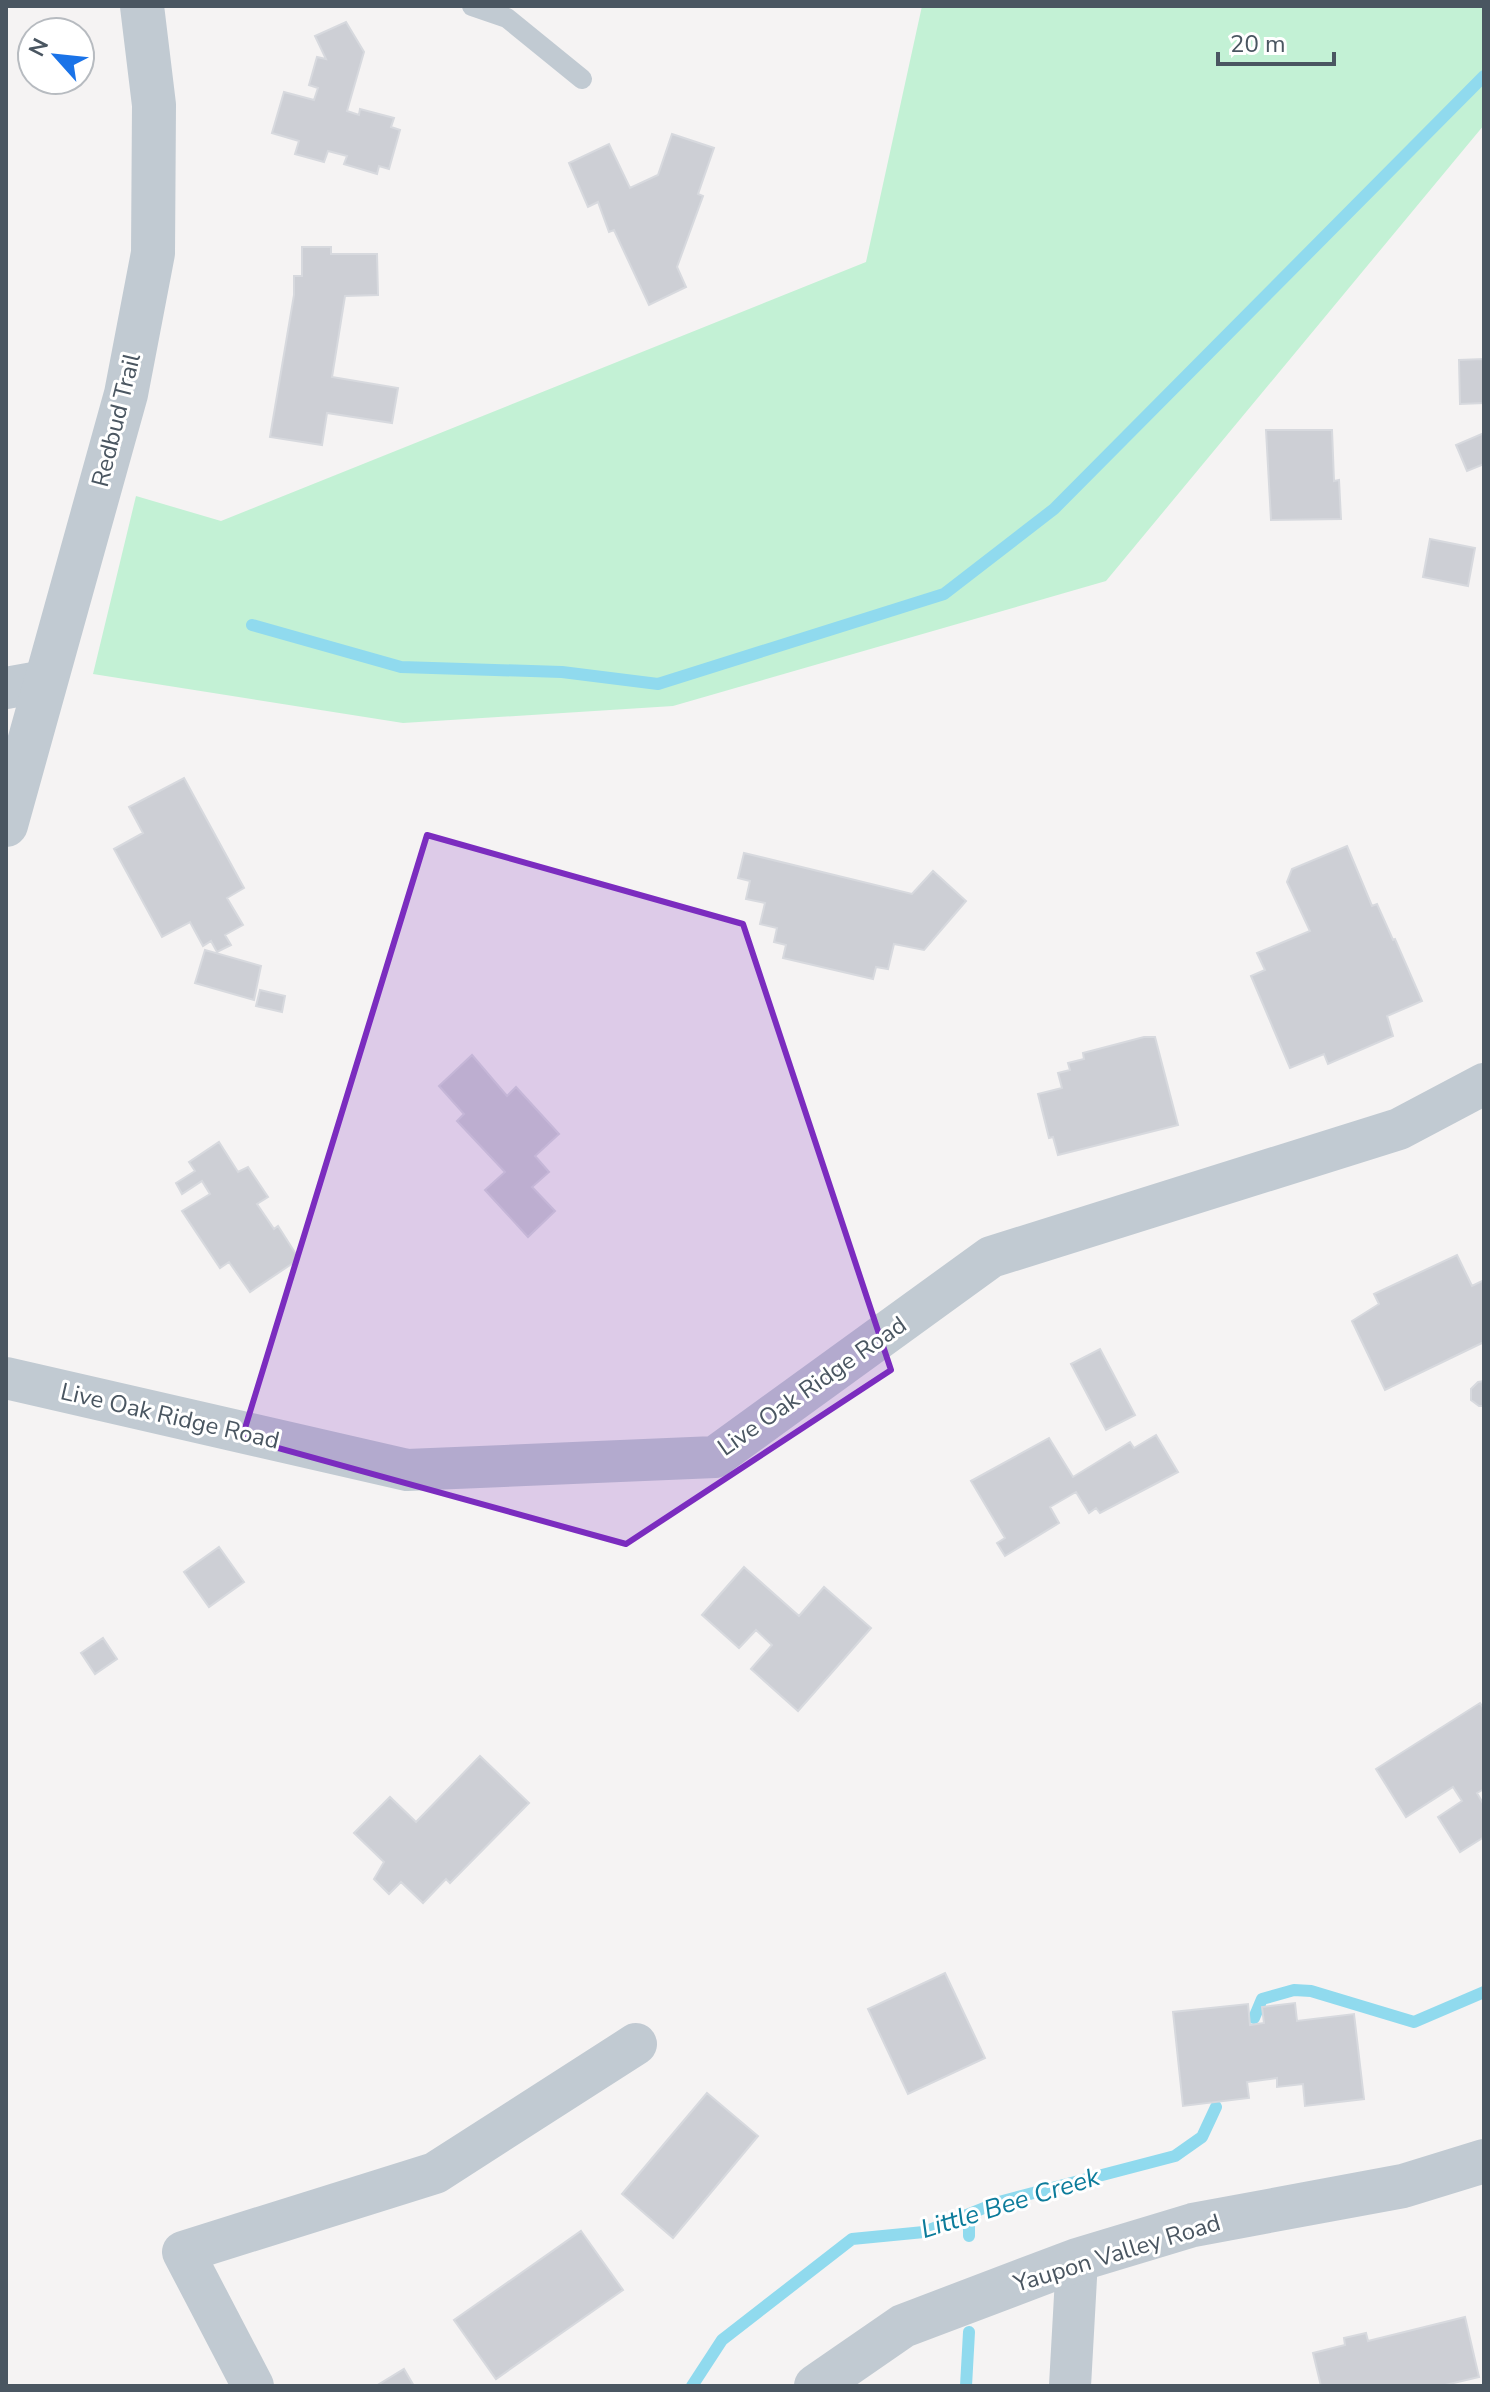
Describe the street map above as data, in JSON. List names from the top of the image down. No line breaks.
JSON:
{"streets":{"street":["Redbud Trail","Live Oak Ridge Road","Yaupon Valley Road"]},"water":["Little Bee Creek"],"scale_bar":"20 m","north":"top left"}
